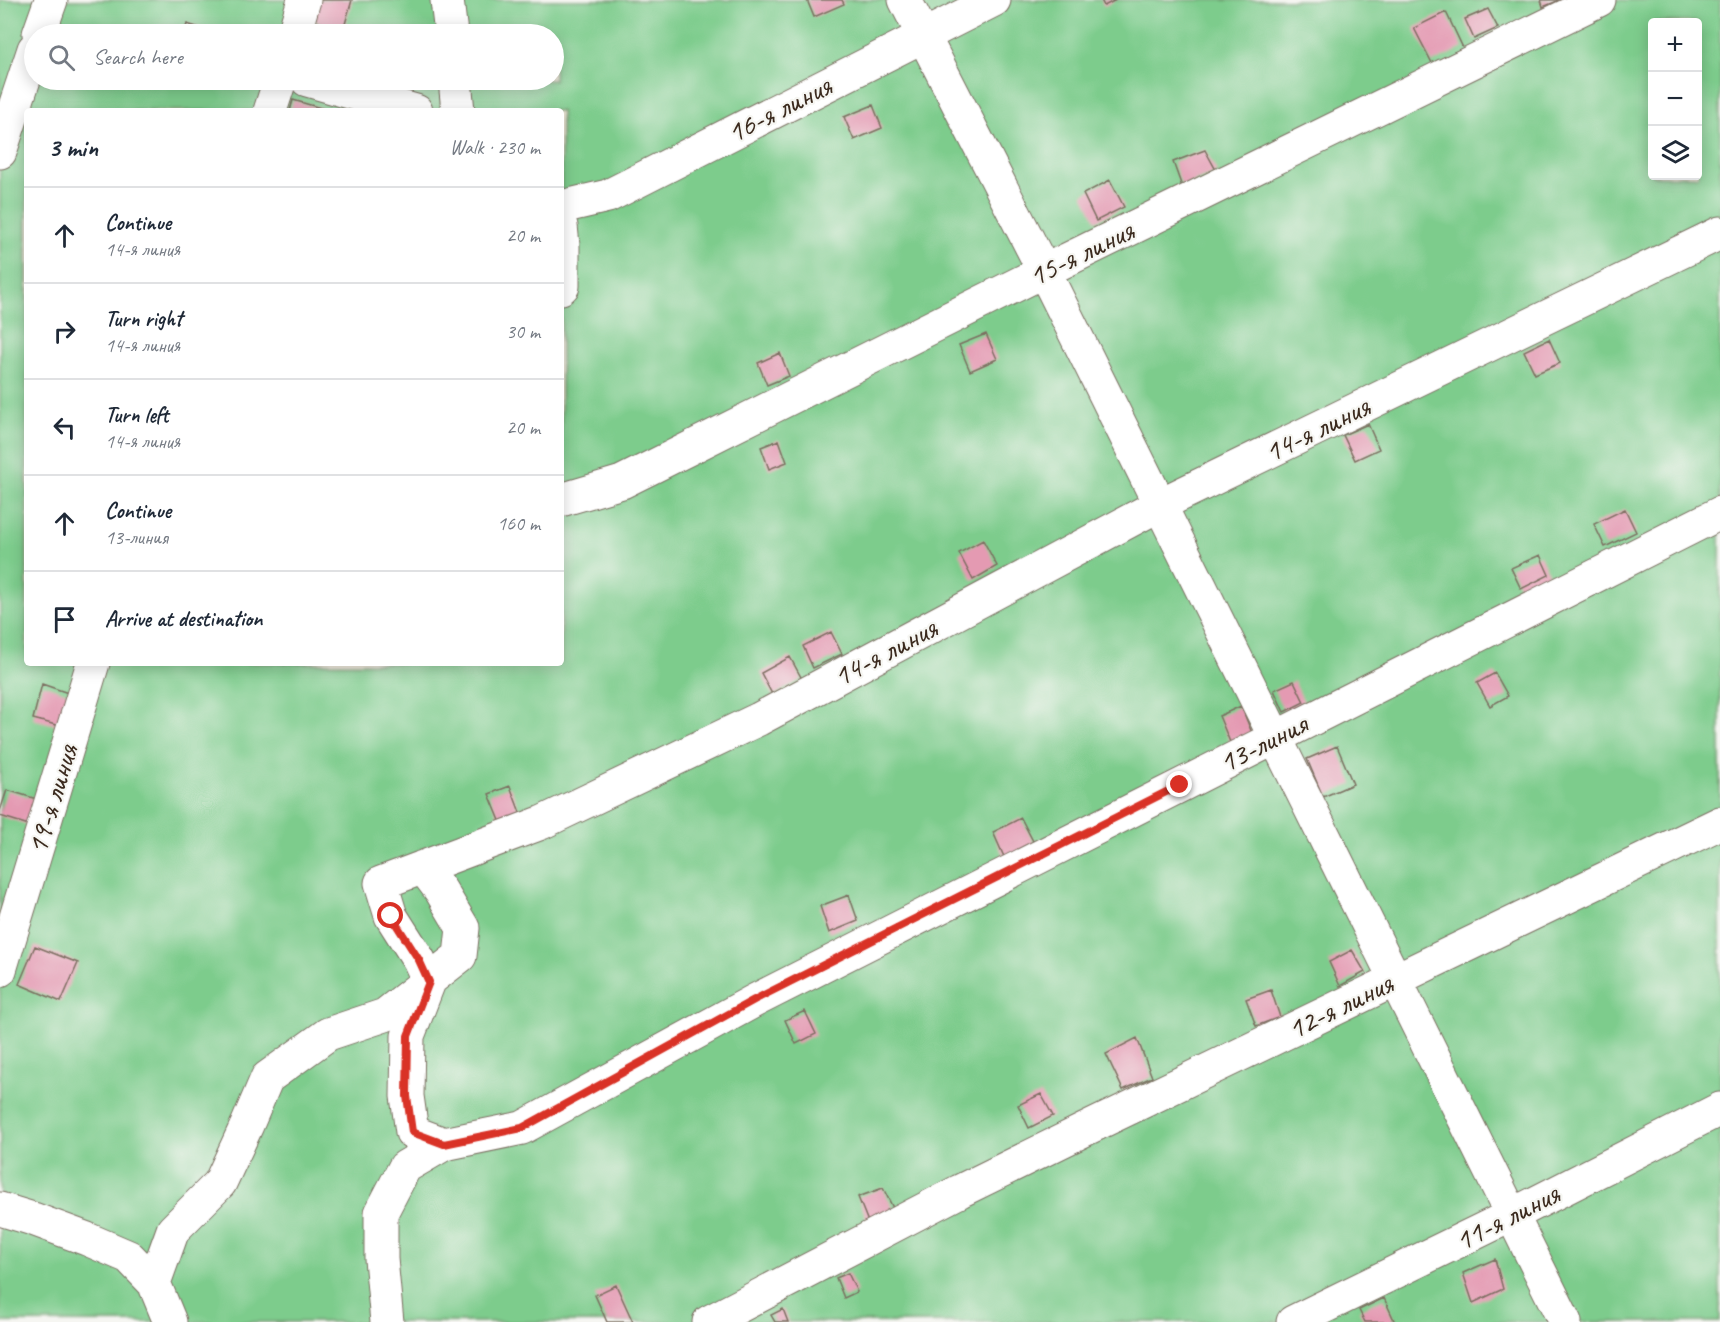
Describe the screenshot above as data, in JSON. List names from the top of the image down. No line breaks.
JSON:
{"streets":{"street":["16-я линия","15-я линия","14-я линия","13-линия","19-я линия","12-я линия","11-я линия"]},"page":{"map_buttons":["+","−"],"search":"Search here","heading":["3 min","Walk · 230 m"],"list":[["Continue","14-я линия","20 m"],["Turn right","14-я линия","30 m"],["Turn left","14-я линия","20 m"],["Continue","13-линия","160 m"],"Arrive at destination"]}}
